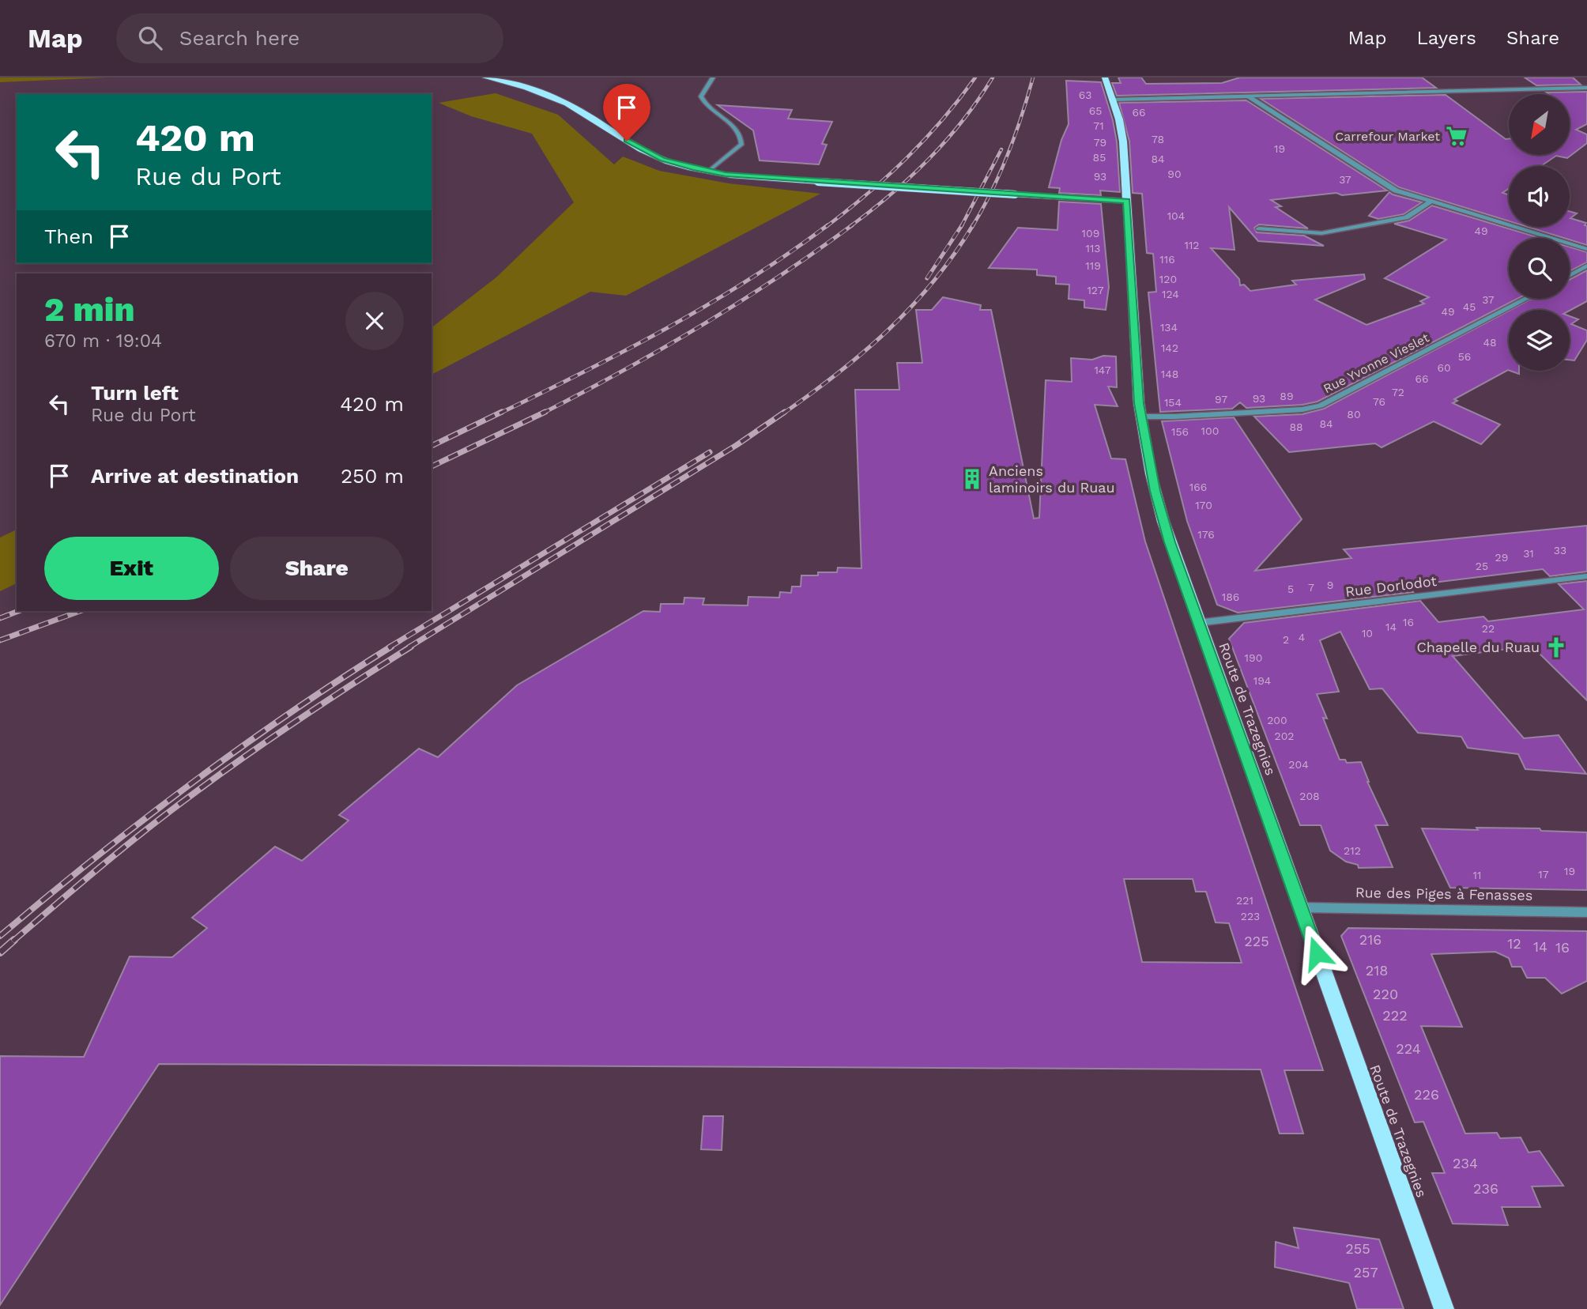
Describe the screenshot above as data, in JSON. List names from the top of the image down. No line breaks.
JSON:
{"streets":{"main road":["Route de Trazegnies"],"street":["Rue Yvonne Vieslet","Rue Dorlodot","Rue des Piges à Fenasses"]},"crossings":[["Rue Yvonne Vieslet","Route de Trazegnies"],["Rue Dorlodot","Route de Trazegnies"],["Route de Trazegnies","Rue des Piges à Fenasses"]],"places":{"supermarket":["Carrefour Market"],"building":["Anciens laminoirs du Ruau"],"church":["Chapelle du Ruau"]},"house_numbers":["63","65","66","71","78","79","19","85","84","90","93","37","104","49","109","112","113","116","119","120","127","124","37","45","49","134","48","142","56","60","147","148","66","72","89","93","97","76","154","80","84","88","100","156","166","170","176","33","31","29","25","9","7","5","186","16","14","22","10","4","2","190","194","200","202","204","208","212","19","17","11","221","223","216","225","12","14","16","218","220","222","224","226","234","236","255","257"],"north":"bottom left","page":{"header":"Map","search":"Search here","nav":["Map","Layers","Share"],"turn":["420 m","Rue du Port"],"then":"Then","heading":["2 min","670 m · 19:04"],"list":[{"name":"Turn left","note":"Rue du Port","value":"420 m"},{"name":"Arrive at destination","value":"250 m"}],"buttons":["Exit","Share"]}}
